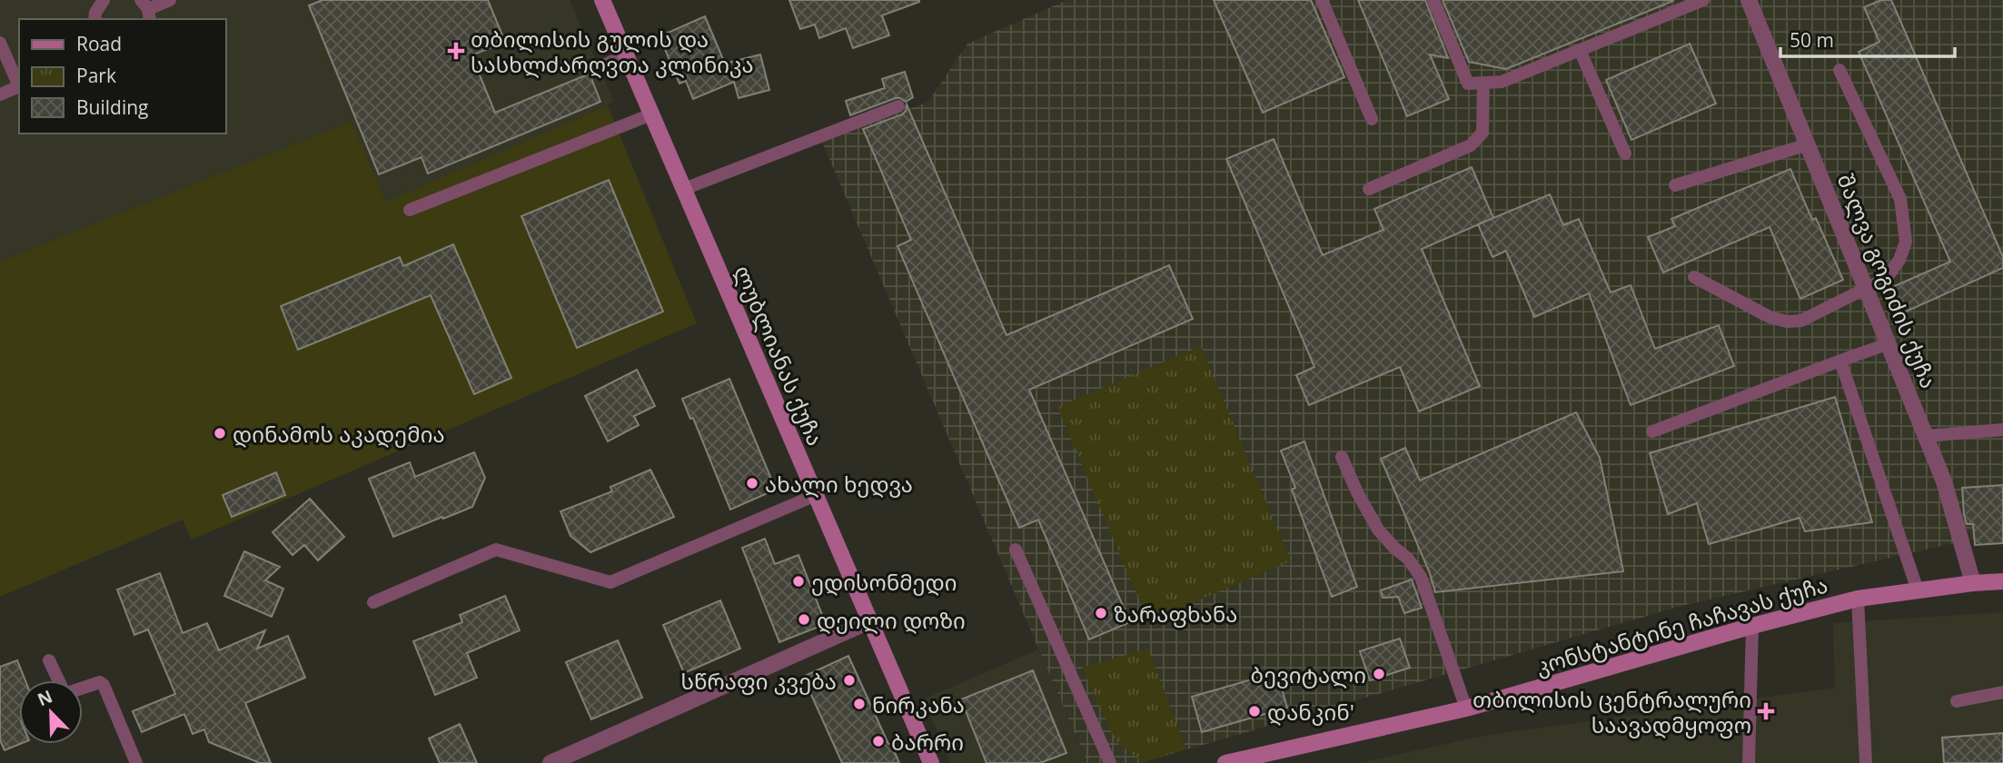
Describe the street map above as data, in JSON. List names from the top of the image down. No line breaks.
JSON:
{"streets":{"street":["შალვა გოგიძის ქუჩა","ლუბლიანას ქუჩა","კონსტანტინე ჩაჩავას ქუჩა"]},"crossings":[["შალვა გოგიძის ქუჩა","კონსტანტინე ჩაჩავას ქუჩა"]],"places":{"health":["თბილისის გულის და სასხლძარღვთა კლინიკა","თბილისის ცენტრალური საავადმყოფო"],"other":["დინამოს აკადემია","ახალი ხედვა","ედისონმედი","ზარაფხანა","დეილი დოზი","ბევიტალი","სწრაფი კვება","ნირკანა","დანკინ'","ბარრი"]},"legend":["Road","Park","Building"],"scale_bar":"50 m","north":"top left"}
